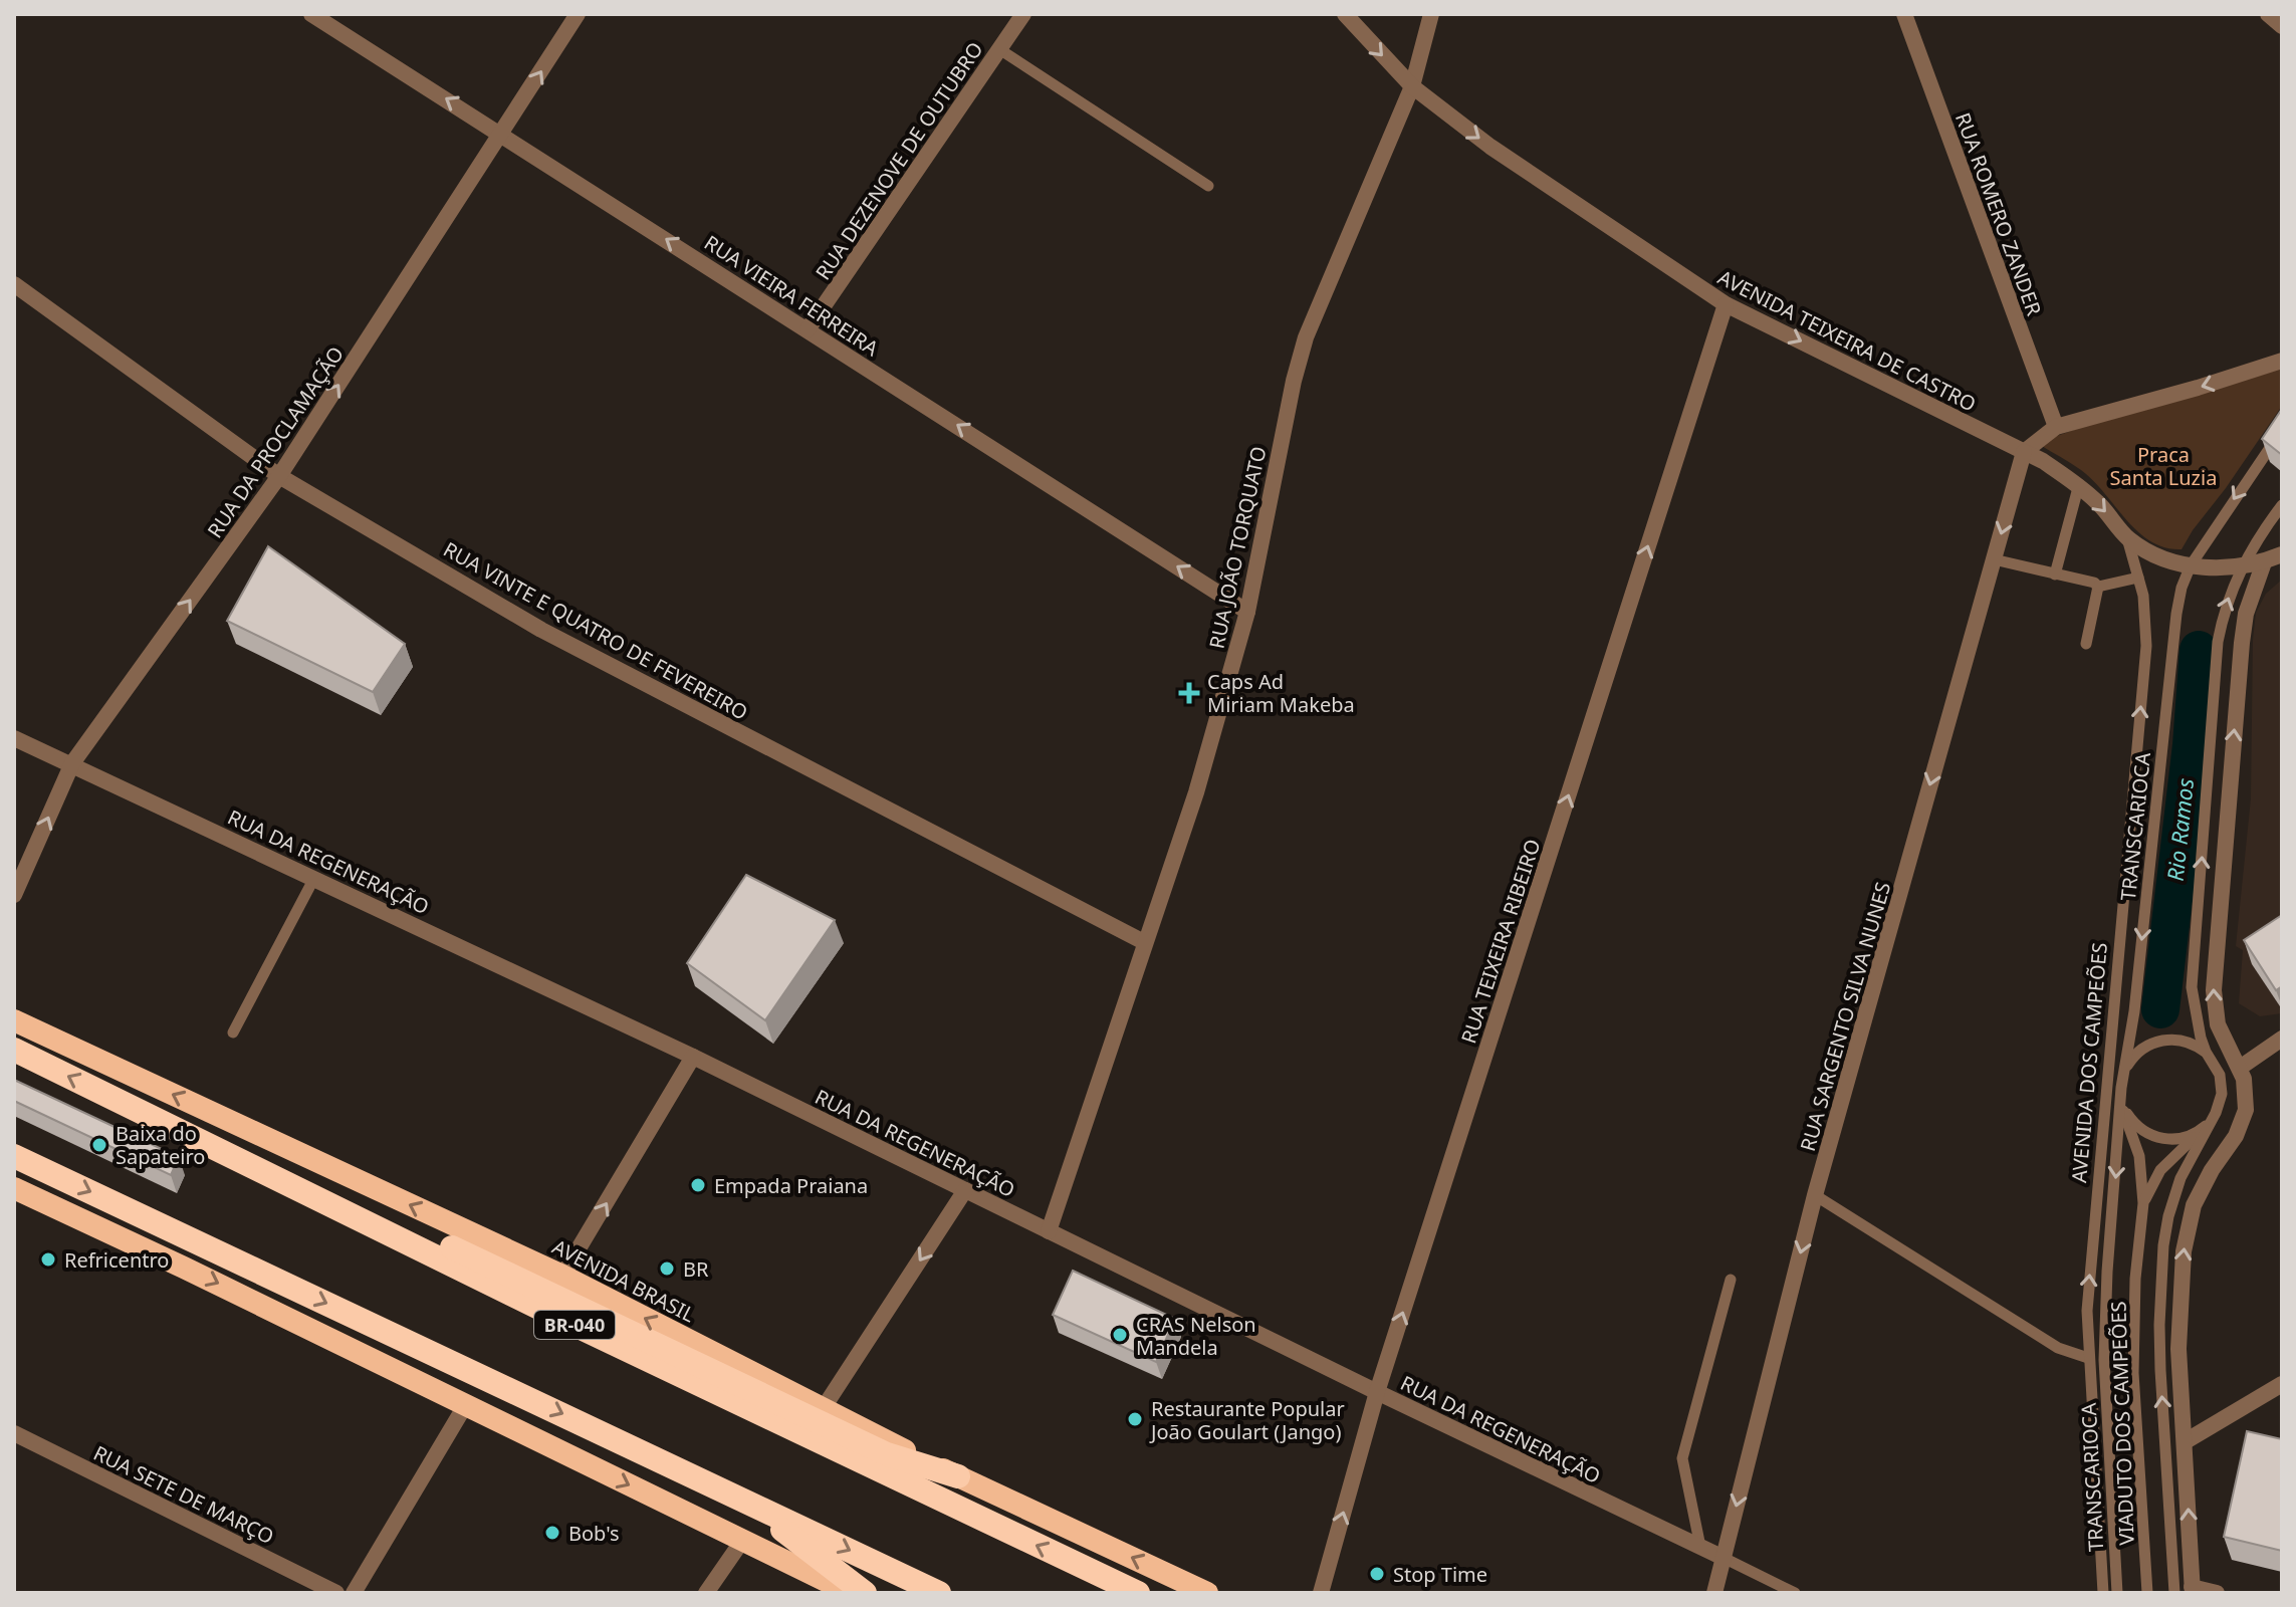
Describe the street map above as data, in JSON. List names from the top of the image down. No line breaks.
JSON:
{"streets":{"highway":["AVENIDA BRASIL","BR-040"],"street":["RUA DEZENOVE DE OUTUBRO","RUA ROMERO ZANDER","RUA VIEIRA FERREIRA","AVENIDA TEIXEIRA DE CASTRO","RUA DA PROCLAMAÇÃO","RUA JOÃO TORQUATO","RUA VINTE E QUATRO DE FEVEREIRO","RUA DA REGENERAÇÃO","RUA TEIXEIRA RIBEIRO","RUA SARGENTO SILVA NUNES","RUA SETE DE MARÇO"],"lane":["TRANSCARIOCA","AVENIDA DOS CAMPEÕES","VIADUTO DOS CAMPEÕES"]},"crossings":[["RUA DEZENOVE DE OUTUBRO","RUA VIEIRA FERREIRA"],["RUA VIEIRA FERREIRA","RUA DA PROCLAMAÇÃO"],["RUA VIEIRA FERREIRA","RUA JOÃO TORQUATO"],["AVENIDA TEIXEIRA DE CASTRO","RUA JOÃO TORQUATO"],["AVENIDA TEIXEIRA DE CASTRO","TRANSCARIOCA"],["AVENIDA TEIXEIRA DE CASTRO","RUA TEIXEIRA RIBEIRO"],["AVENIDA TEIXEIRA DE CASTRO","RUA SARGENTO SILVA NUNES"],["AVENIDA TEIXEIRA DE CASTRO","AVENIDA DOS CAMPEÕES"],["RUA DA PROCLAMAÇÃO","RUA VINTE E QUATRO DE FEVEREIRO"],["RUA DA PROCLAMAÇÃO","RUA DA REGENERAÇÃO"],["RUA JOÃO TORQUATO","RUA VINTE E QUATRO DE FEVEREIRO"],["RUA JOÃO TORQUATO","RUA DA REGENERAÇÃO"],["RUA DA REGENERAÇÃO","RUA TEIXEIRA RIBEIRO"],["RUA DA REGENERAÇÃO","RUA SARGENTO SILVA NUNES"]],"one_way":["RUA VIEIRA FERREIRA","AVENIDA TEIXEIRA DE CASTRO","RUA DA PROCLAMAÇÃO","RUA TEIXEIRA RIBEIRO","RUA SARGENTO SILVA NUNES"],"water":["Rio Ramos"],"parks":["Praca Santa Luzia"],"places":{"health":["Caps Ad Miriam Makeba"],"other":["Baixa do Sapateiro","Empada Praiana","Refricentro","BR","CRAS Nelson Mandela","Restaurante Popular João Goulart (Jango)","Bob's","Stop Time"]}}
